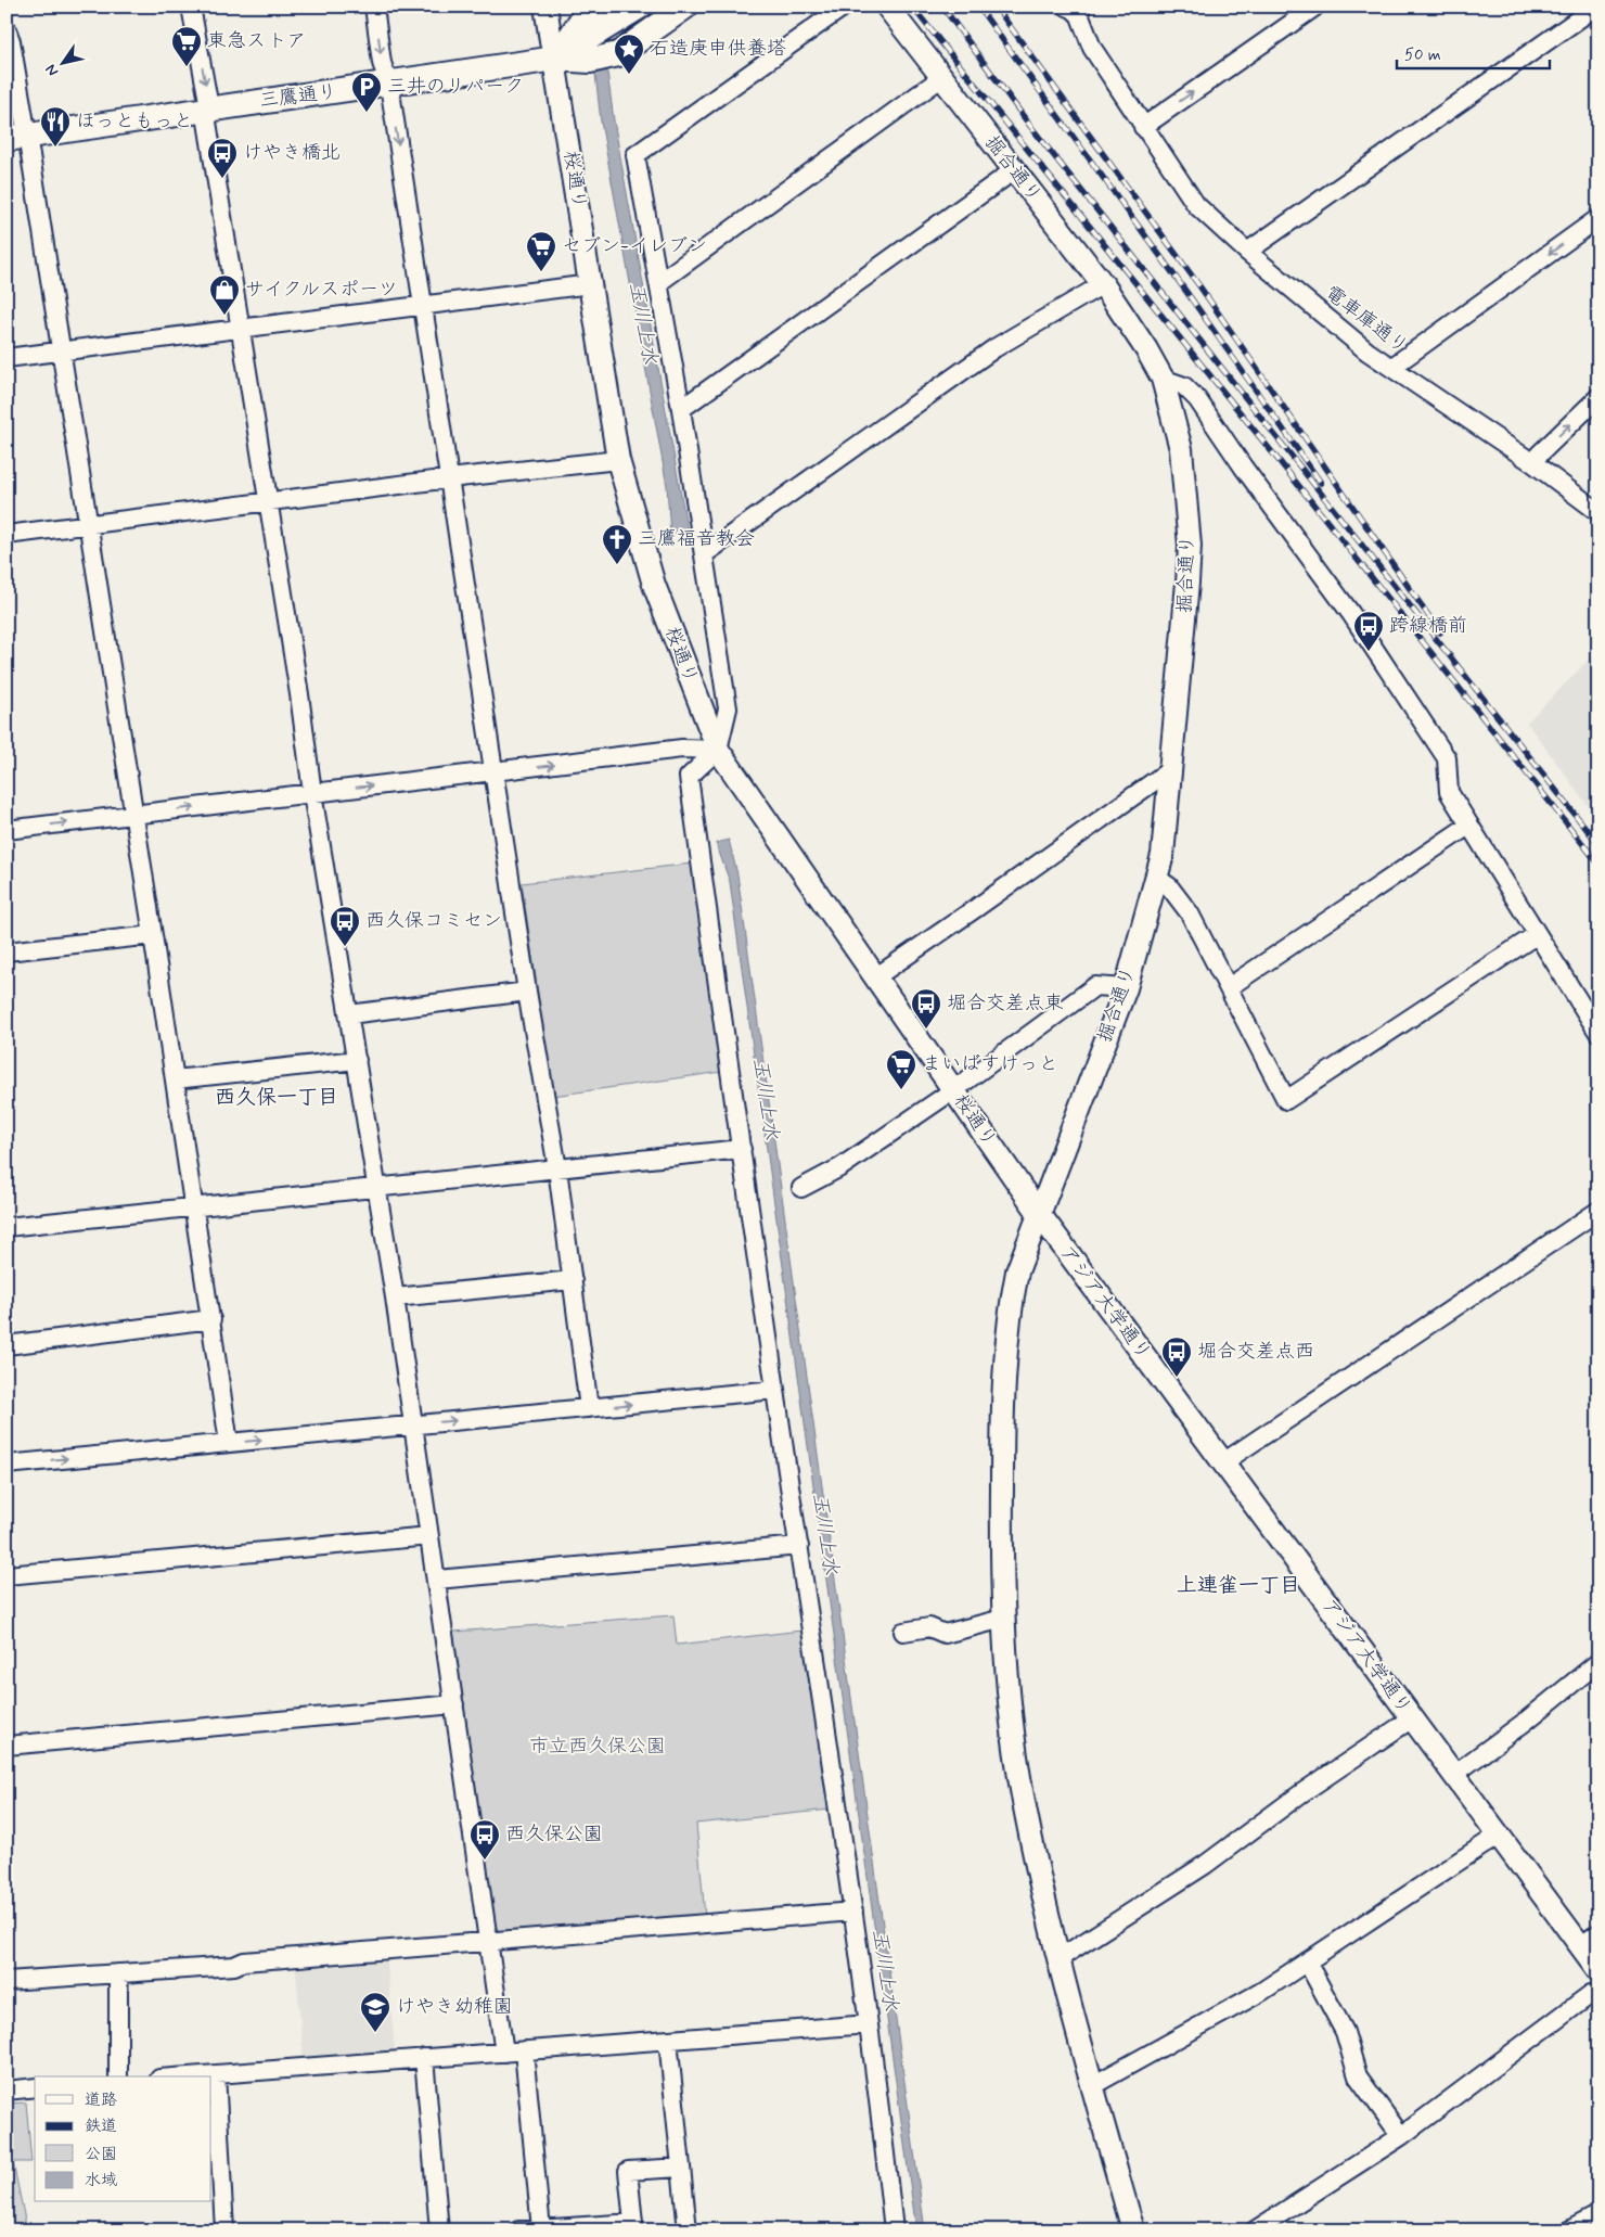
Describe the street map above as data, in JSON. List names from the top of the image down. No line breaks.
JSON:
{"streets":{"main road":["三鷹通り"],"street":["掘合通り","桜通り","電車庫通り","アジア大学通り"]},"crossings":[["三鷹通り","桜通り"],["掘合通り","桜通り"],["掘合通り","アジア大学通り"],["桜通り","アジア大学通り"]],"districts":["西久保一丁目","上連雀一丁目"],"water":["玉川上水"],"parks":["市立西久保公園"],"places":{"supermarket":["東急ストア","セブン-イレブン","まいばすけっと"],"place":["石造庚申供養塔"],"parking":["三井のリパーク"],"restaurant":["ほっともっと"],"bus stop":["けやき橋北","跨線橋前","西久保コミセン","堀合交差点東","堀合交差点西","西久保公園"],"shop":["サイクルスポーツ"],"church":["三鷹福音教会"],"school or university":["けやき幼稚園"]},"legend":["道路","鉄道","公園","水域"],"scale_bar":"50 m","north":"bottom left"}
